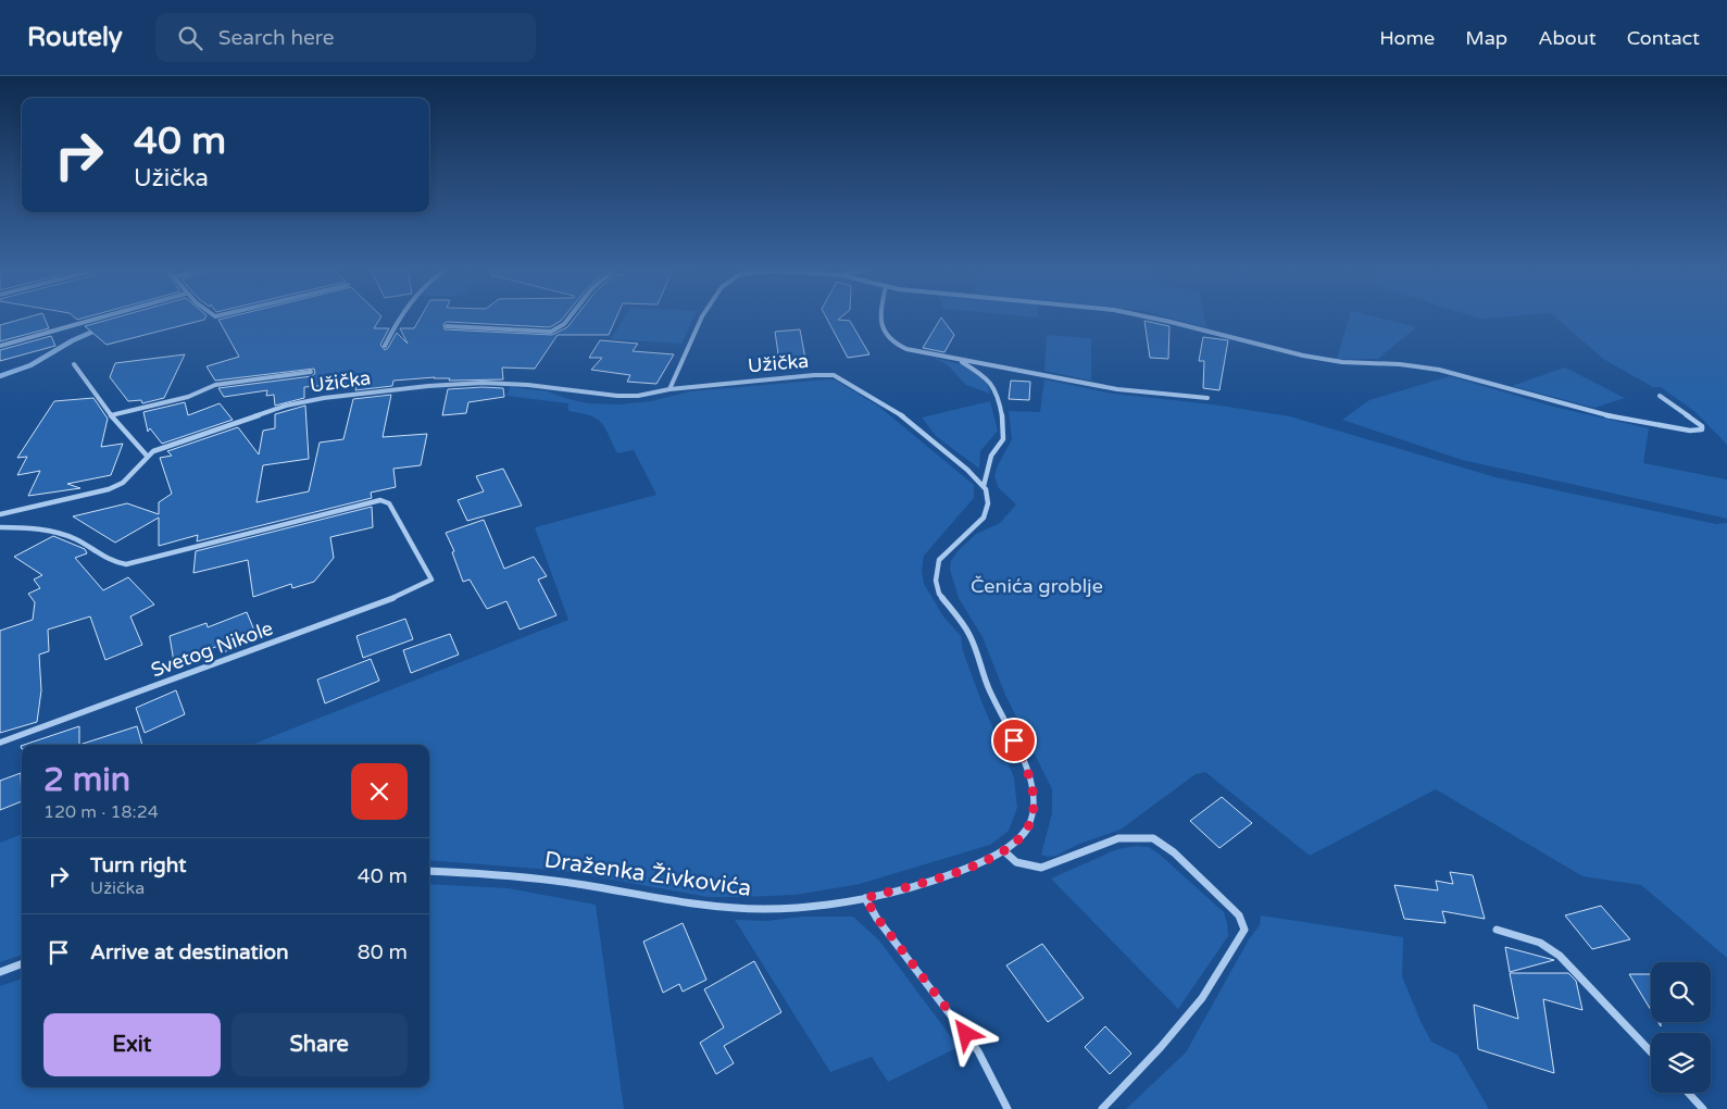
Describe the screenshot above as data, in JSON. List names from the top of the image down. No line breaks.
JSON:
{"streets":{"street":["Užička","Svetog Nikole","Draženka Živkovića"]},"parks":["Čenića groblje"],"page":{"header":"Routely","search":"Search here","nav":["Home","Map","About","Contact"],"turn":["40 m","Užička"],"heading":["2 min","120 m · 18:24"],"list":[{"name":"Turn right","note":"Užička","value":"40 m"},{"name":"Arrive at destination","value":"80 m"}],"buttons":["Exit","Share"]}}
